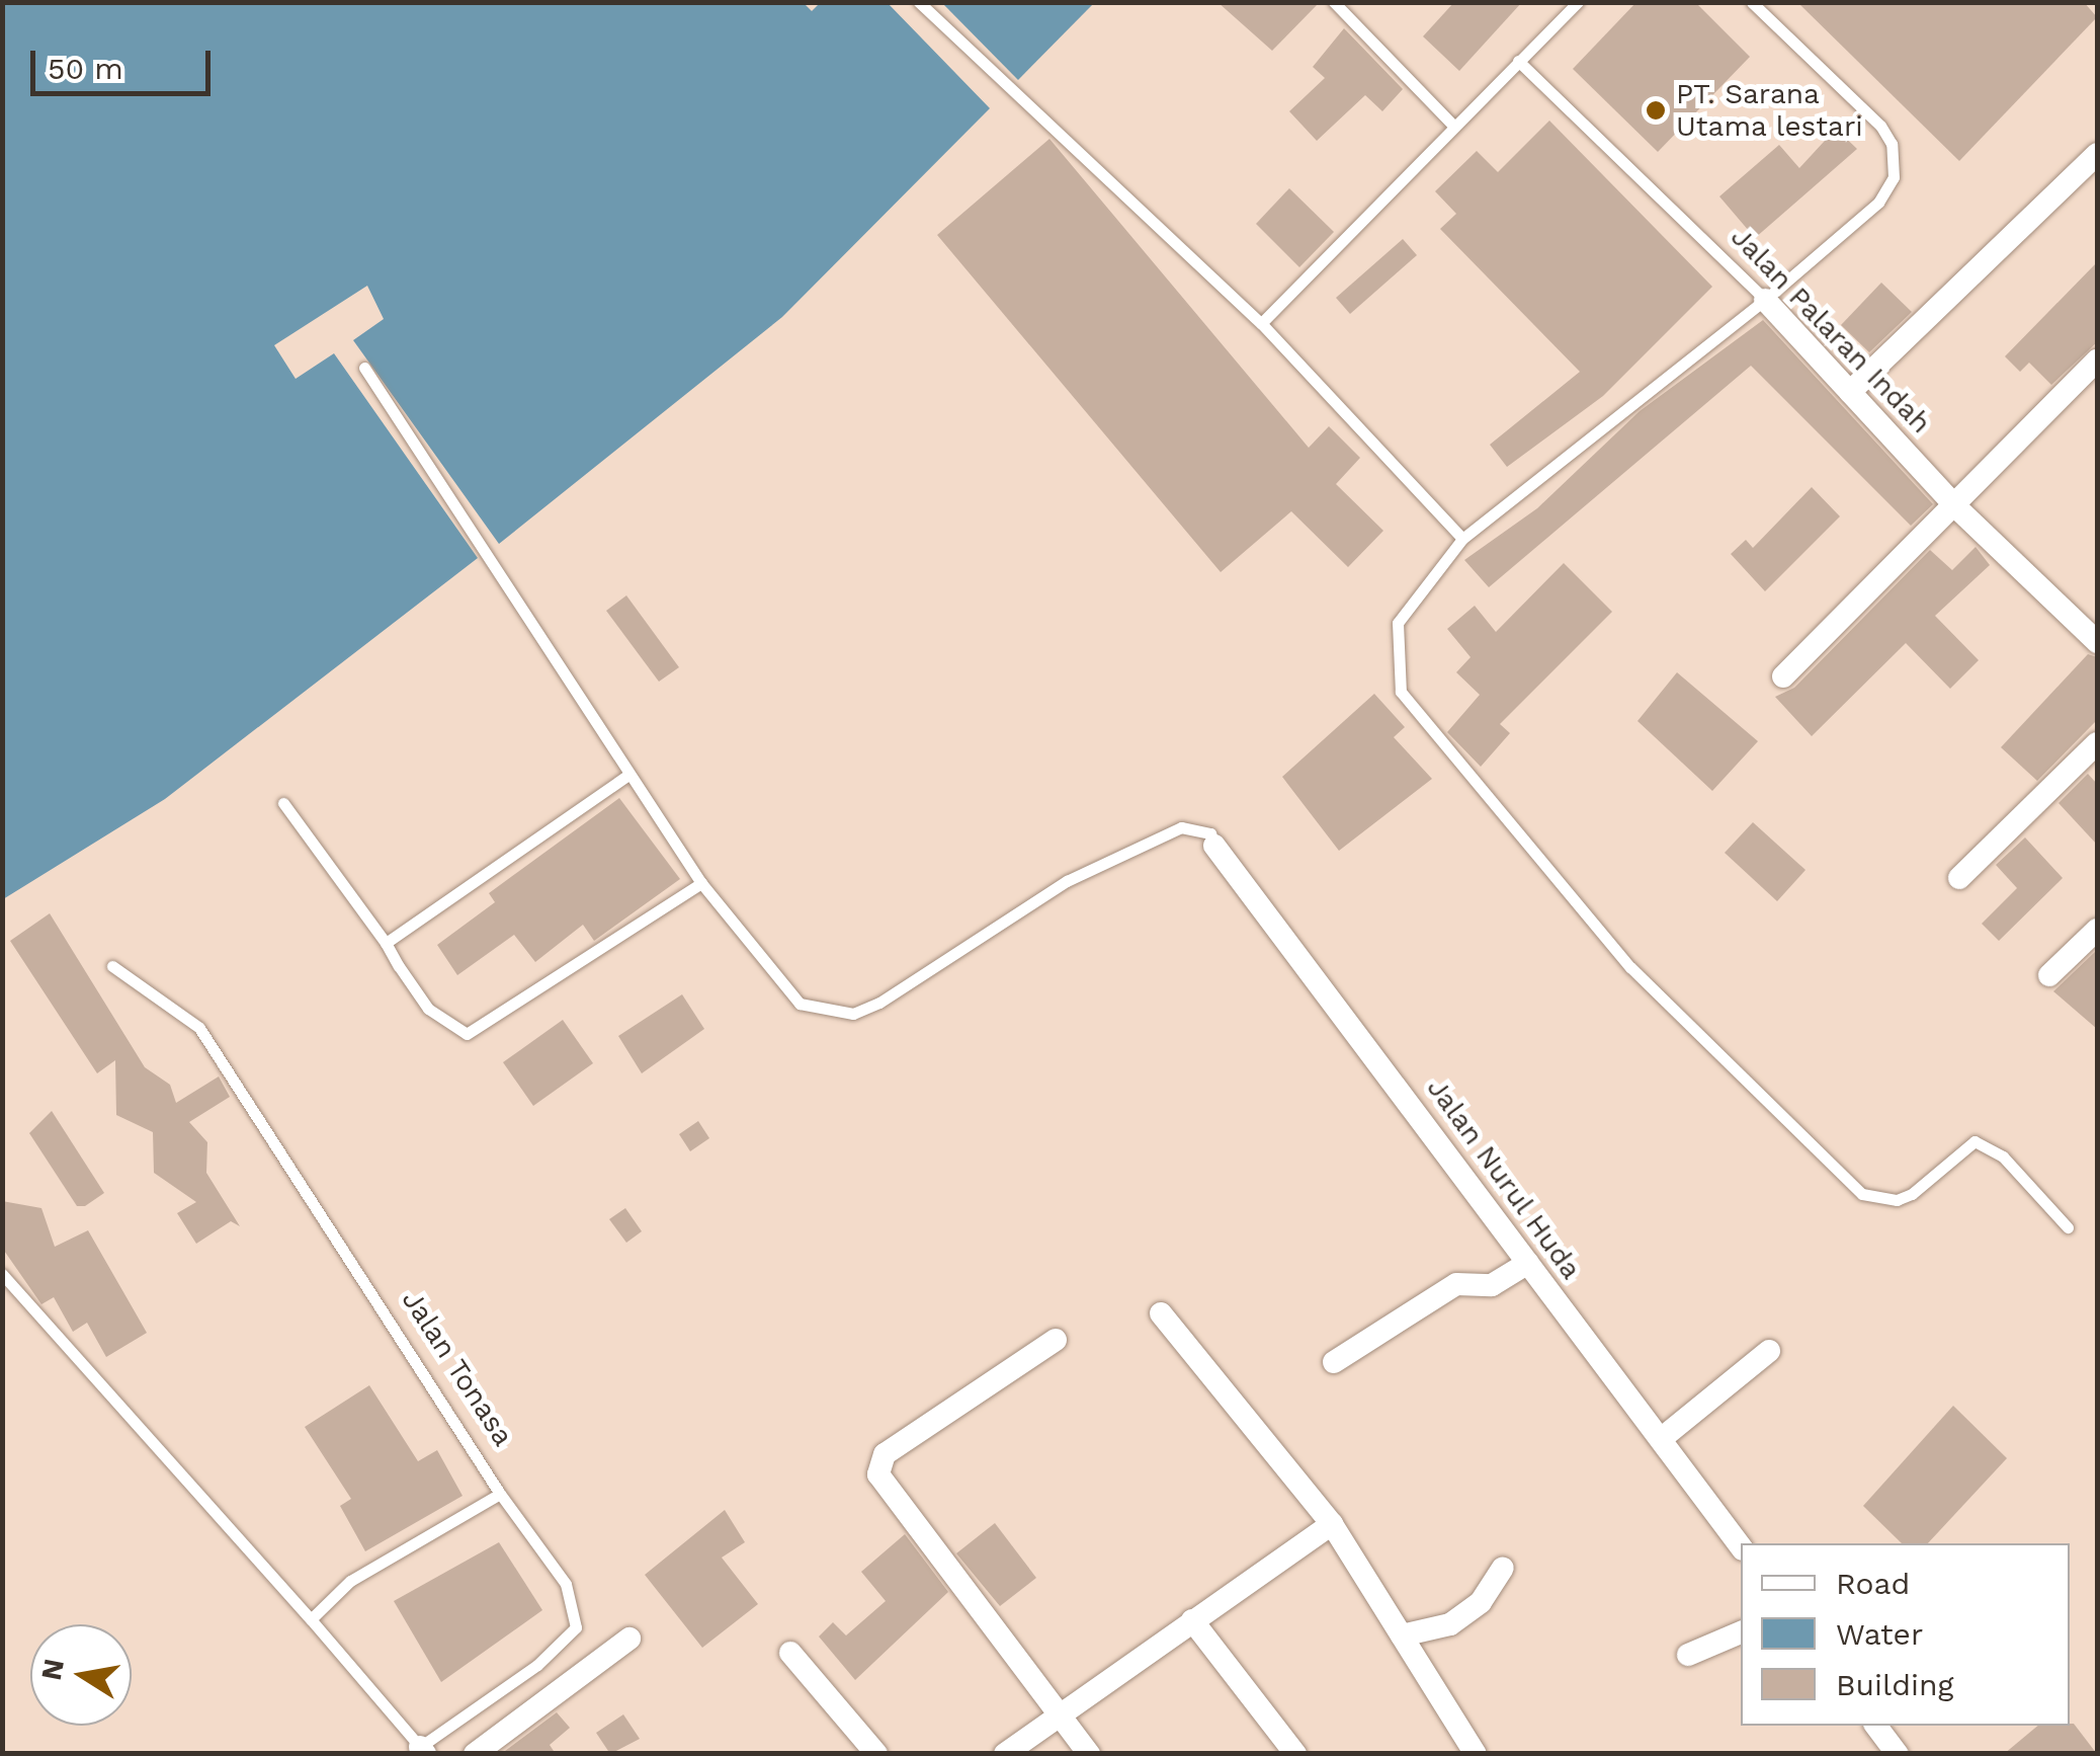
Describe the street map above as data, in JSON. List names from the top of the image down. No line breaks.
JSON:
{"streets":{"street":["Jalan Palaran Indah","Jalan Nurul Huda"],"lane":["Jalan Tonasa"]},"places":["PT. Sarana Utama lestari"],"legend":["Road","Water","Building"],"scale_bar":"50 m","north":"left"}
